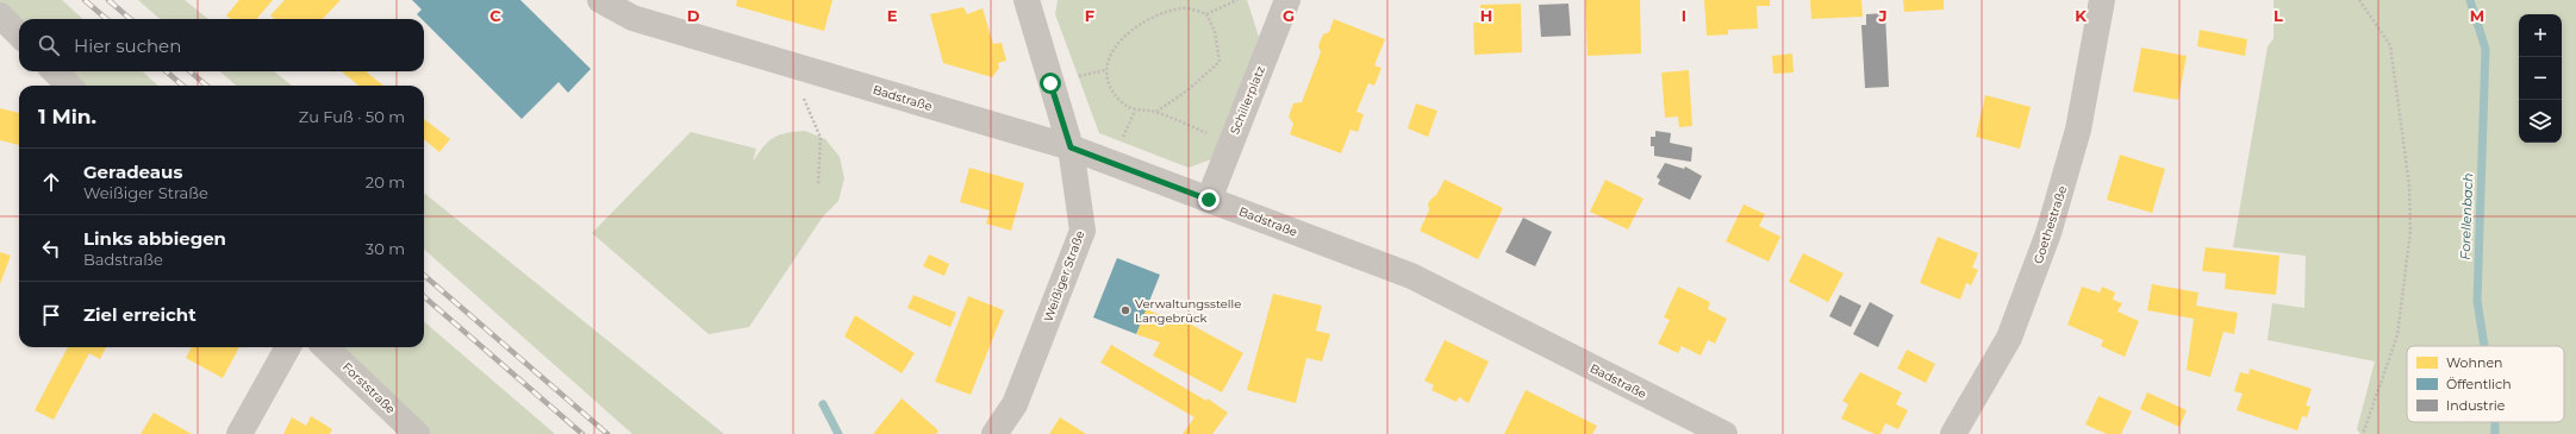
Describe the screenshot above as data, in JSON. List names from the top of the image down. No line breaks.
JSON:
{"streets":{"street":["Badstraße","Schillerplatz","Goethestraße","Weißiger Straße","Forststraße"]},"crossings":[["Badstraße","Schillerplatz"],["Badstraße","Weißiger Straße"]],"water":["Forellenbach"],"places":["Verwaltungsstelle Langebrück"],"legend":["Wohnen","Öffentlich","Industrie"],"page":{"map_buttons":["+","−"],"search":"Hier suchen","heading":["1 Min.","Zu Fuß · 50 m"],"list":[["Geradeaus","Weißiger Straße","20 m"],["Links abbiegen","Badstraße","30 m"],"Ziel erreicht"]},"grid":{"columns":["C","D","E","F","G","H","I","J","K","L","M"]}}
